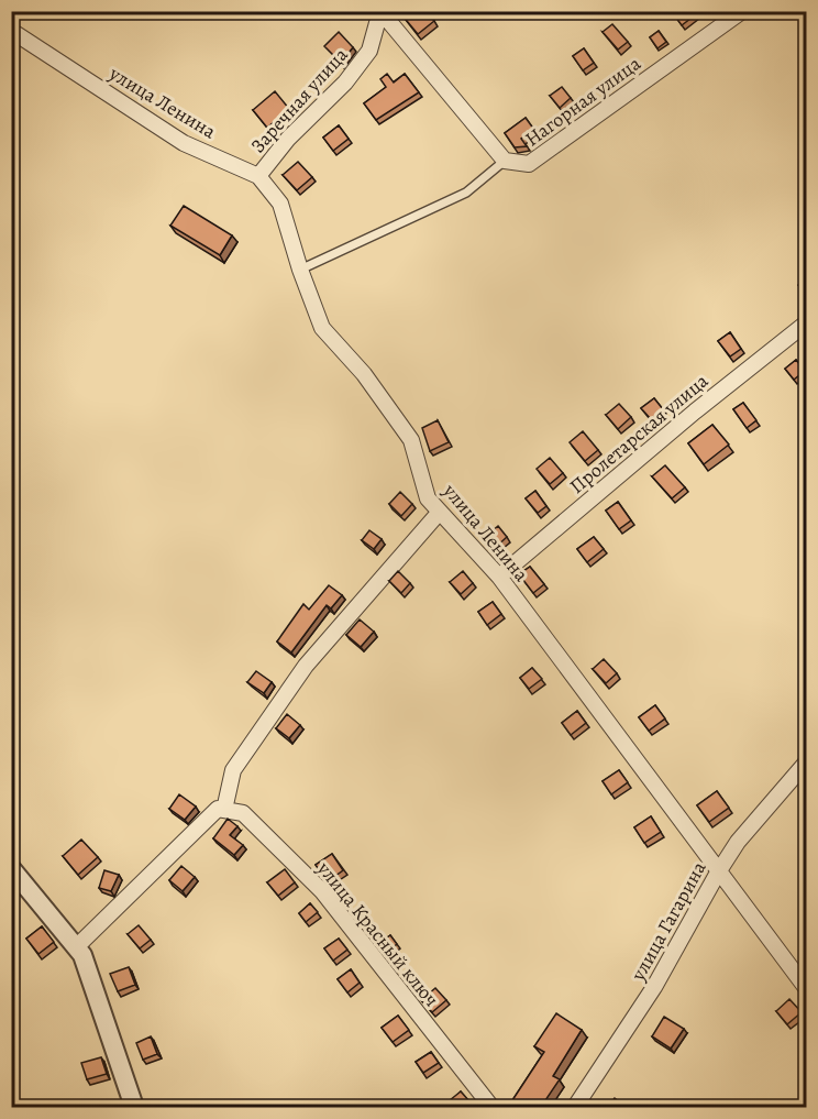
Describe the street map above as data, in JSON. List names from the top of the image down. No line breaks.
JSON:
{"streets":{"street":["Заречная улица","Нагорная улица","улица Ленина","Пролетарская улица","улица Гагарина","улица Красный ключ"]},"crossings":[["Заречная улица","улица Ленина"],["улица Ленина","Пролетарская улица"],["улица Ленина","улица Гагарина"]]}
